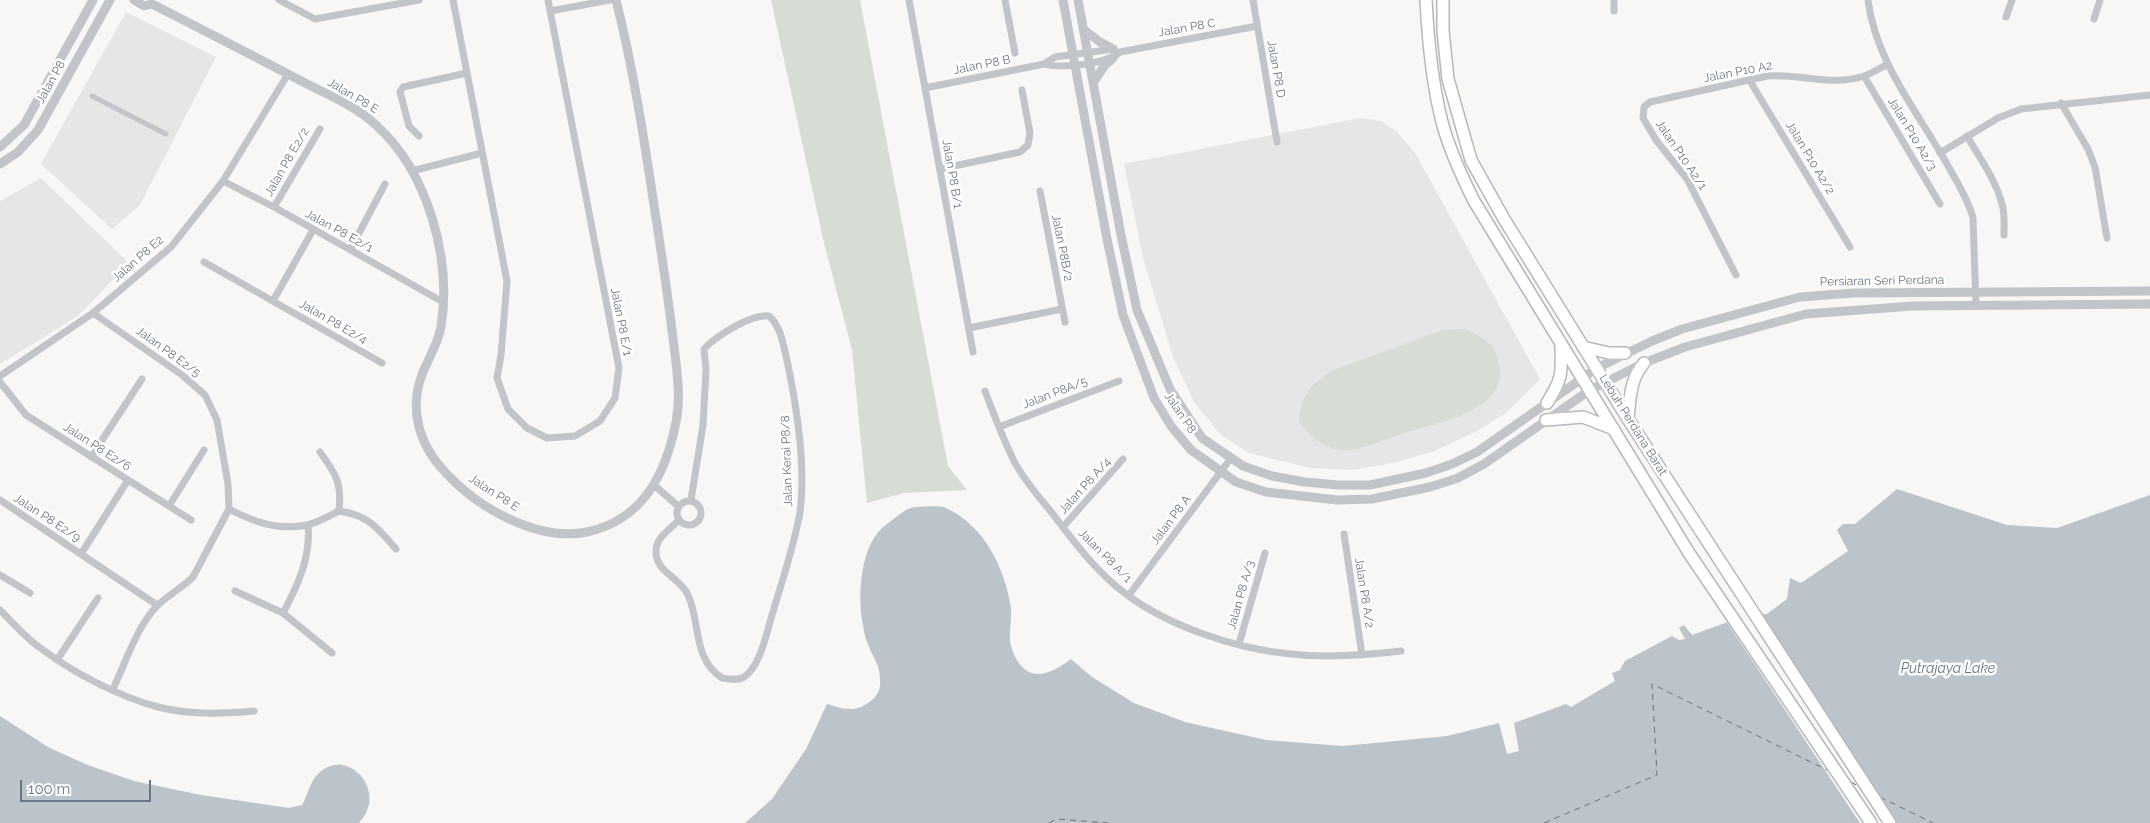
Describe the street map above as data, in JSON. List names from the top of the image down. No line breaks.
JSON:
{"streets":{"main road":["Lebuh Perdana Barat"],"street":["Jalan P8 C","Jalan P8 B","Jalan P8 D","Jalan P10 A2","Jalan P8","Jalan P8 E","Jalan P10 A2/3","Jalan P10 A2/1","Jalan P10 A2/2","Jalan P8 E2/2","Jalan P8 B/1","Jalan P8 E2/1","Jalan P8B/2","Jalan P8 E2","Persiaran Seri Perdana","Jalan P8 E2/4","Jalan P8 E/1","Jalan P8 E2/5","Jalan P8A/5","Jalan P8 E2/6","Jalan Kerai P8/8","Jalan P8 A/4","Jalan P8 E2/9","Jalan P8 A","Jalan P8 A/1","Jalan P8 A/2","Jalan P8 A/3"]},"crossings":[["Jalan P8 C","Jalan P8 B"],["Jalan P8 C","Jalan P8 D"],["Jalan P8 C","Jalan P8"],["Jalan P8 B","Jalan P8"],["Jalan P8 B","Jalan P8 B/1"],["Jalan P10 A2","Jalan P10 A2/3"],["Jalan P10 A2","Jalan P10 A2/1"],["Jalan P10 A2","Jalan P10 A2/2"],["Jalan P8","Persiaran Seri Perdana"],["Jalan P8","Lebuh Perdana Barat"],["Jalan P8","Jalan P8 A"],["Jalan P8 E","Jalan P8 E2/1"],["Jalan P8 E","Jalan P8 E2"],["Jalan P8 E2/2","Jalan P8 E2/1"],["Jalan P8 E2/1","Jalan P8 E2"],["Jalan P8 E2","Jalan P8 E2/5"],["Persiaran Seri Perdana","Lebuh Perdana Barat"],["Jalan P8A/5","Jalan P8 A/1"],["Jalan P8 E2/6","Jalan P8 E2/9"],["Jalan P8 A/4","Jalan P8 A/1"],["Jalan P8 A","Jalan P8 A/1"],["Jalan P8 A/1","Jalan P8 A/2"],["Jalan P8 A/1","Jalan P8 A/3"]],"water":["Putrajaya Lake"],"scale_bar":"100 m"}
